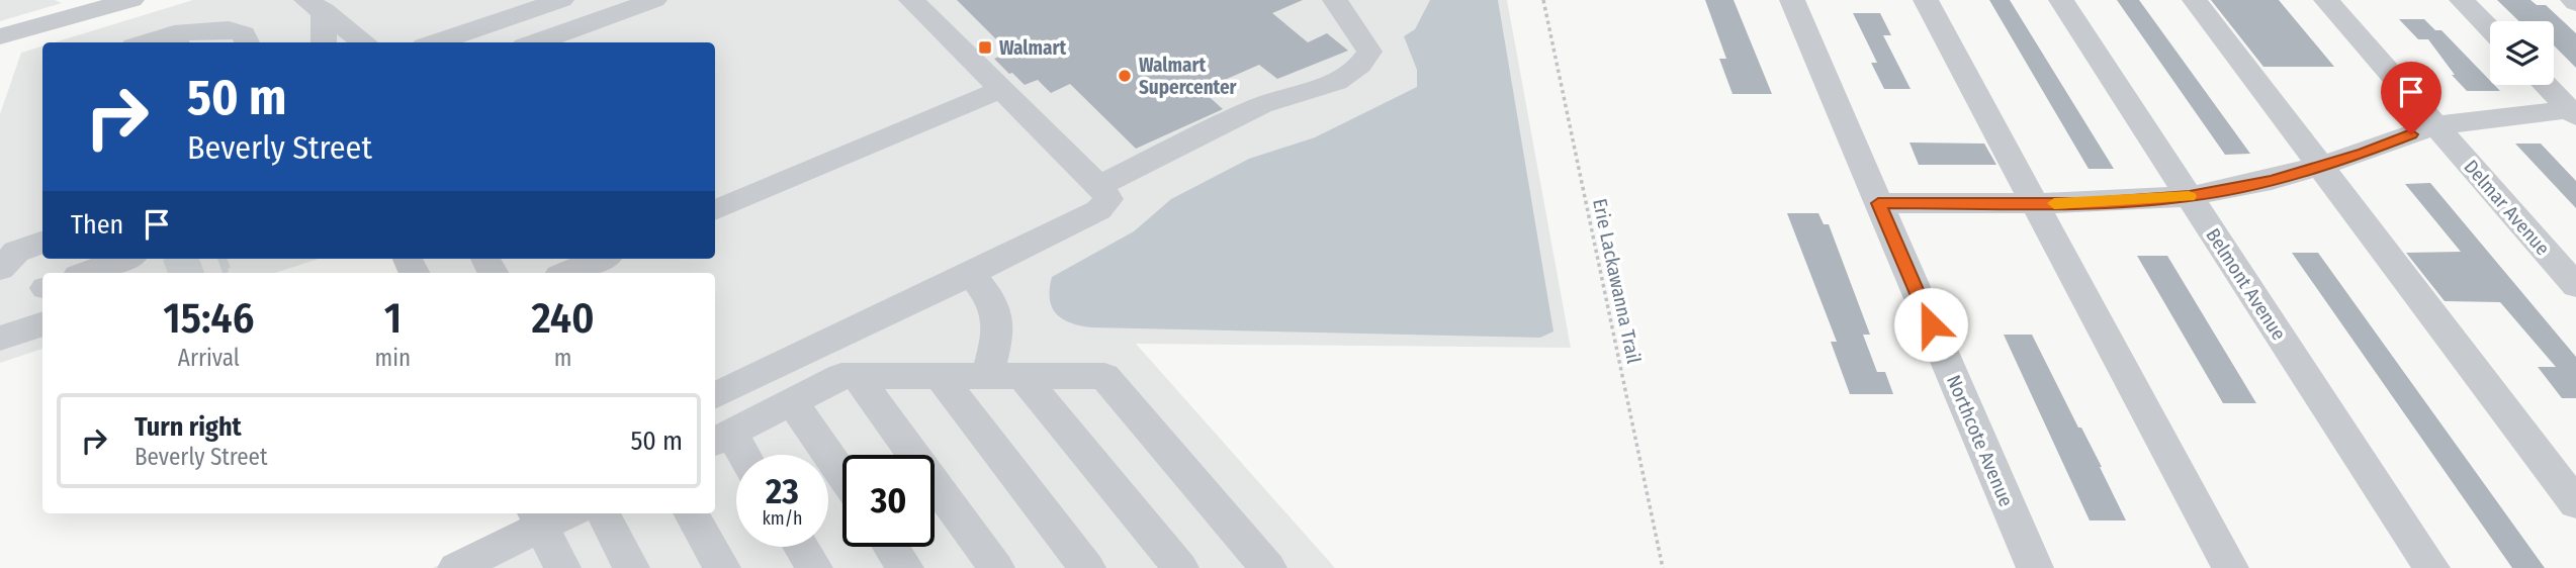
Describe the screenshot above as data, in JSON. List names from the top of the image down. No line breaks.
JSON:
{"streets":{"street":["Delmar Avenue","Belmont Avenue","Northcote Avenue"],"path":["Erie Lackawanna Trail"]},"places":{"transit":["Walmart"],"other":["Walmart Supercenter"]},"page":{"turn":["50 m","Beverly Street"],"then":"Then","eta":["15:46","Arrival","1","min","240","m"],"list":[{"name":"Turn right","note":"Beverly Street","value":"50 m"}],"speed":"23 km/h","limit":"30"}}
